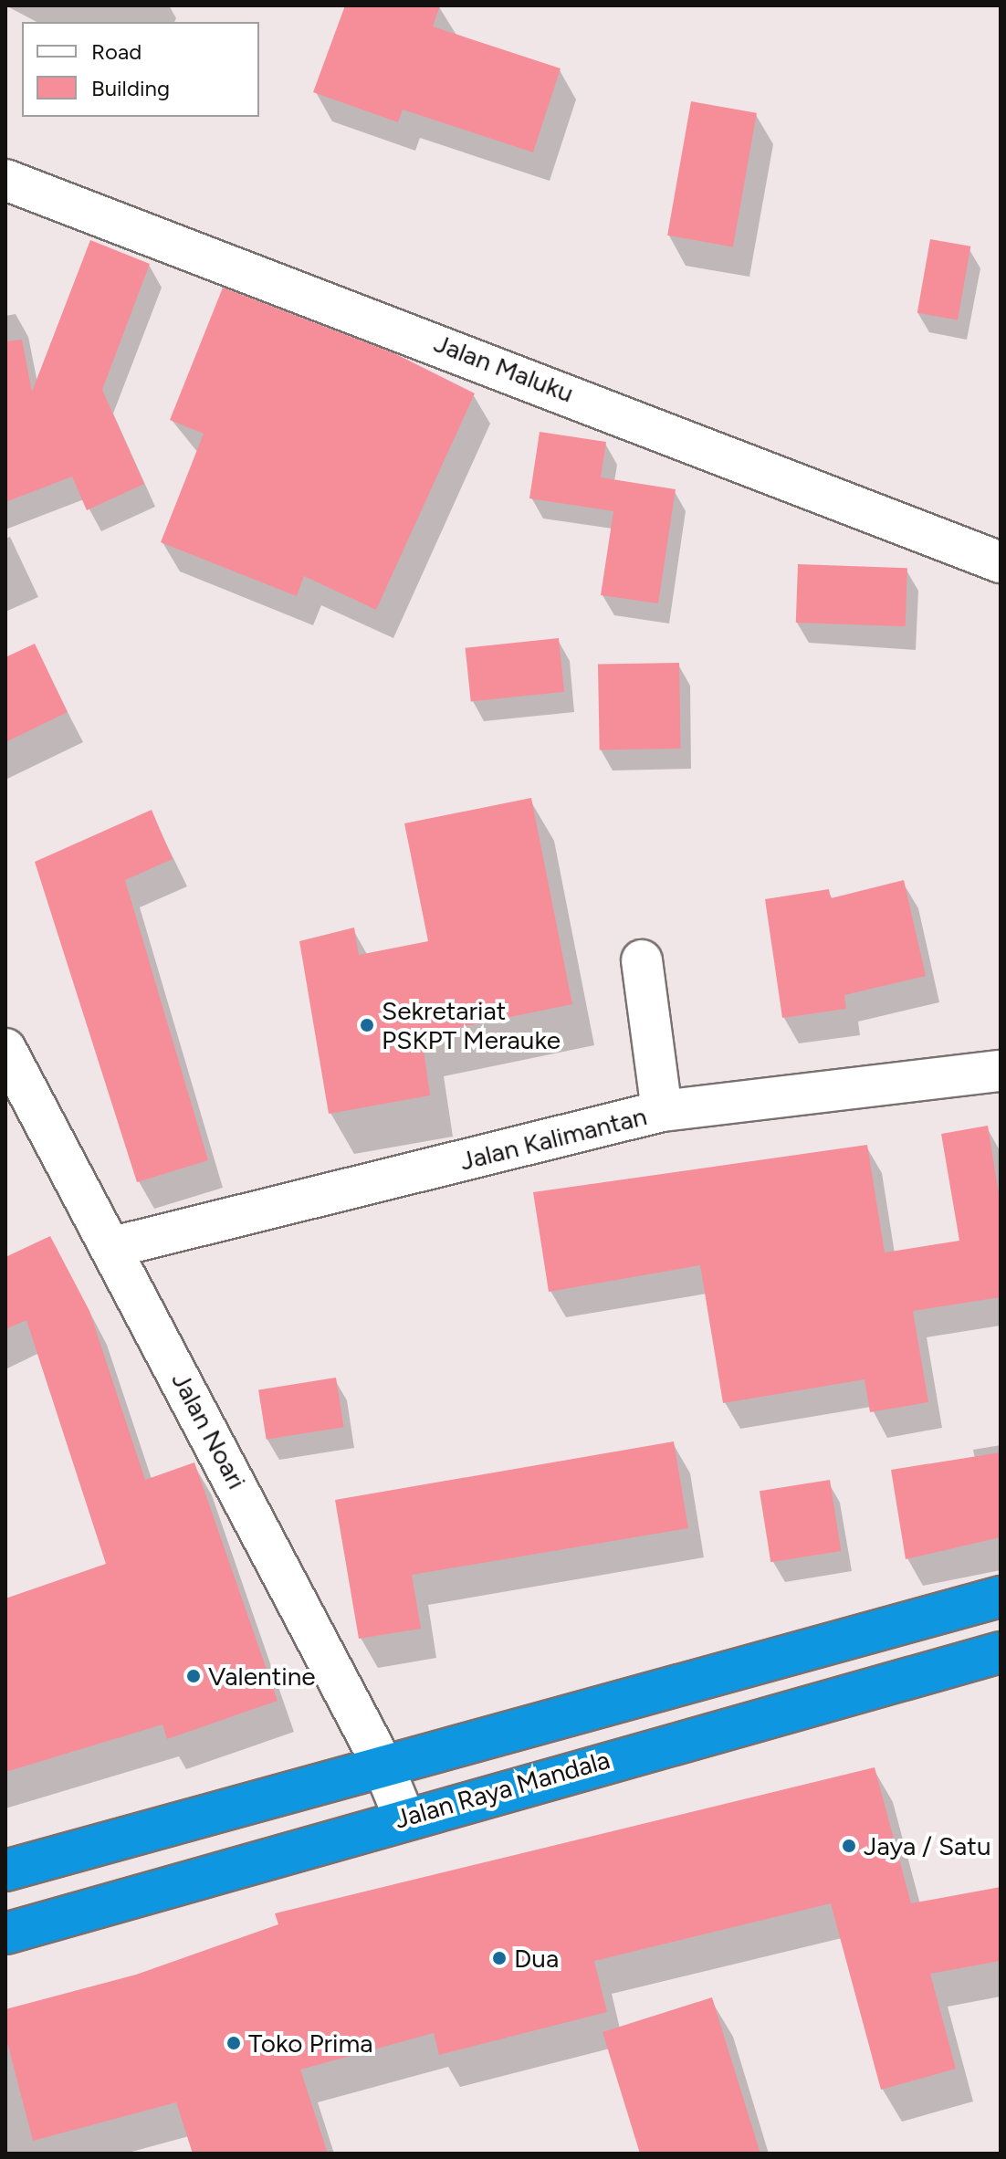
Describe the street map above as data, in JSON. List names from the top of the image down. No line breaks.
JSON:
{"streets":{"highway":["Jalan Raya Mandala"],"street":["Jalan Maluku","Jalan Kalimantan","Jalan Noari"]},"crossings":[["Jalan Kalimantan","Jalan Noari"],["Jalan Noari","Jalan Raya Mandala"]],"places":["Sekretariat PSKPT Merauke","Valentine","Jaya / Satu","Dua","Toko Prima"],"legend":["Road","Building"]}
